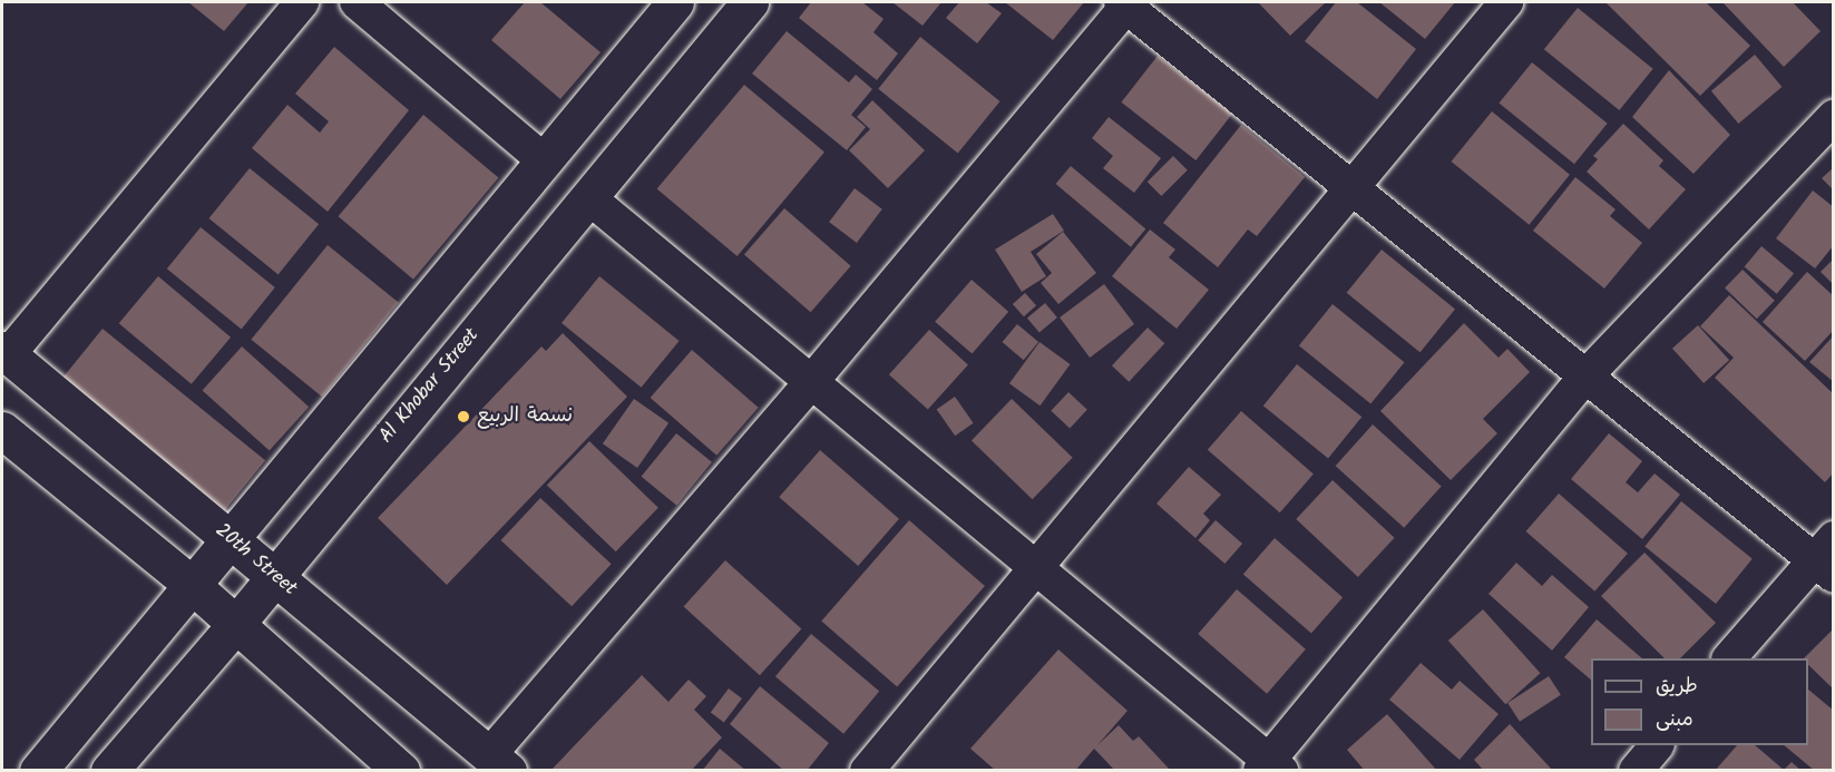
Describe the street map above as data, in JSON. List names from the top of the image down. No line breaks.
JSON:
{"streets":{"street":["Al Khobar Street","20th Street"]},"crossings":[["Al Khobar Street","20th Street"]],"places":["نسمة الربيع"],"legend":["طريق","مبنى"]}
